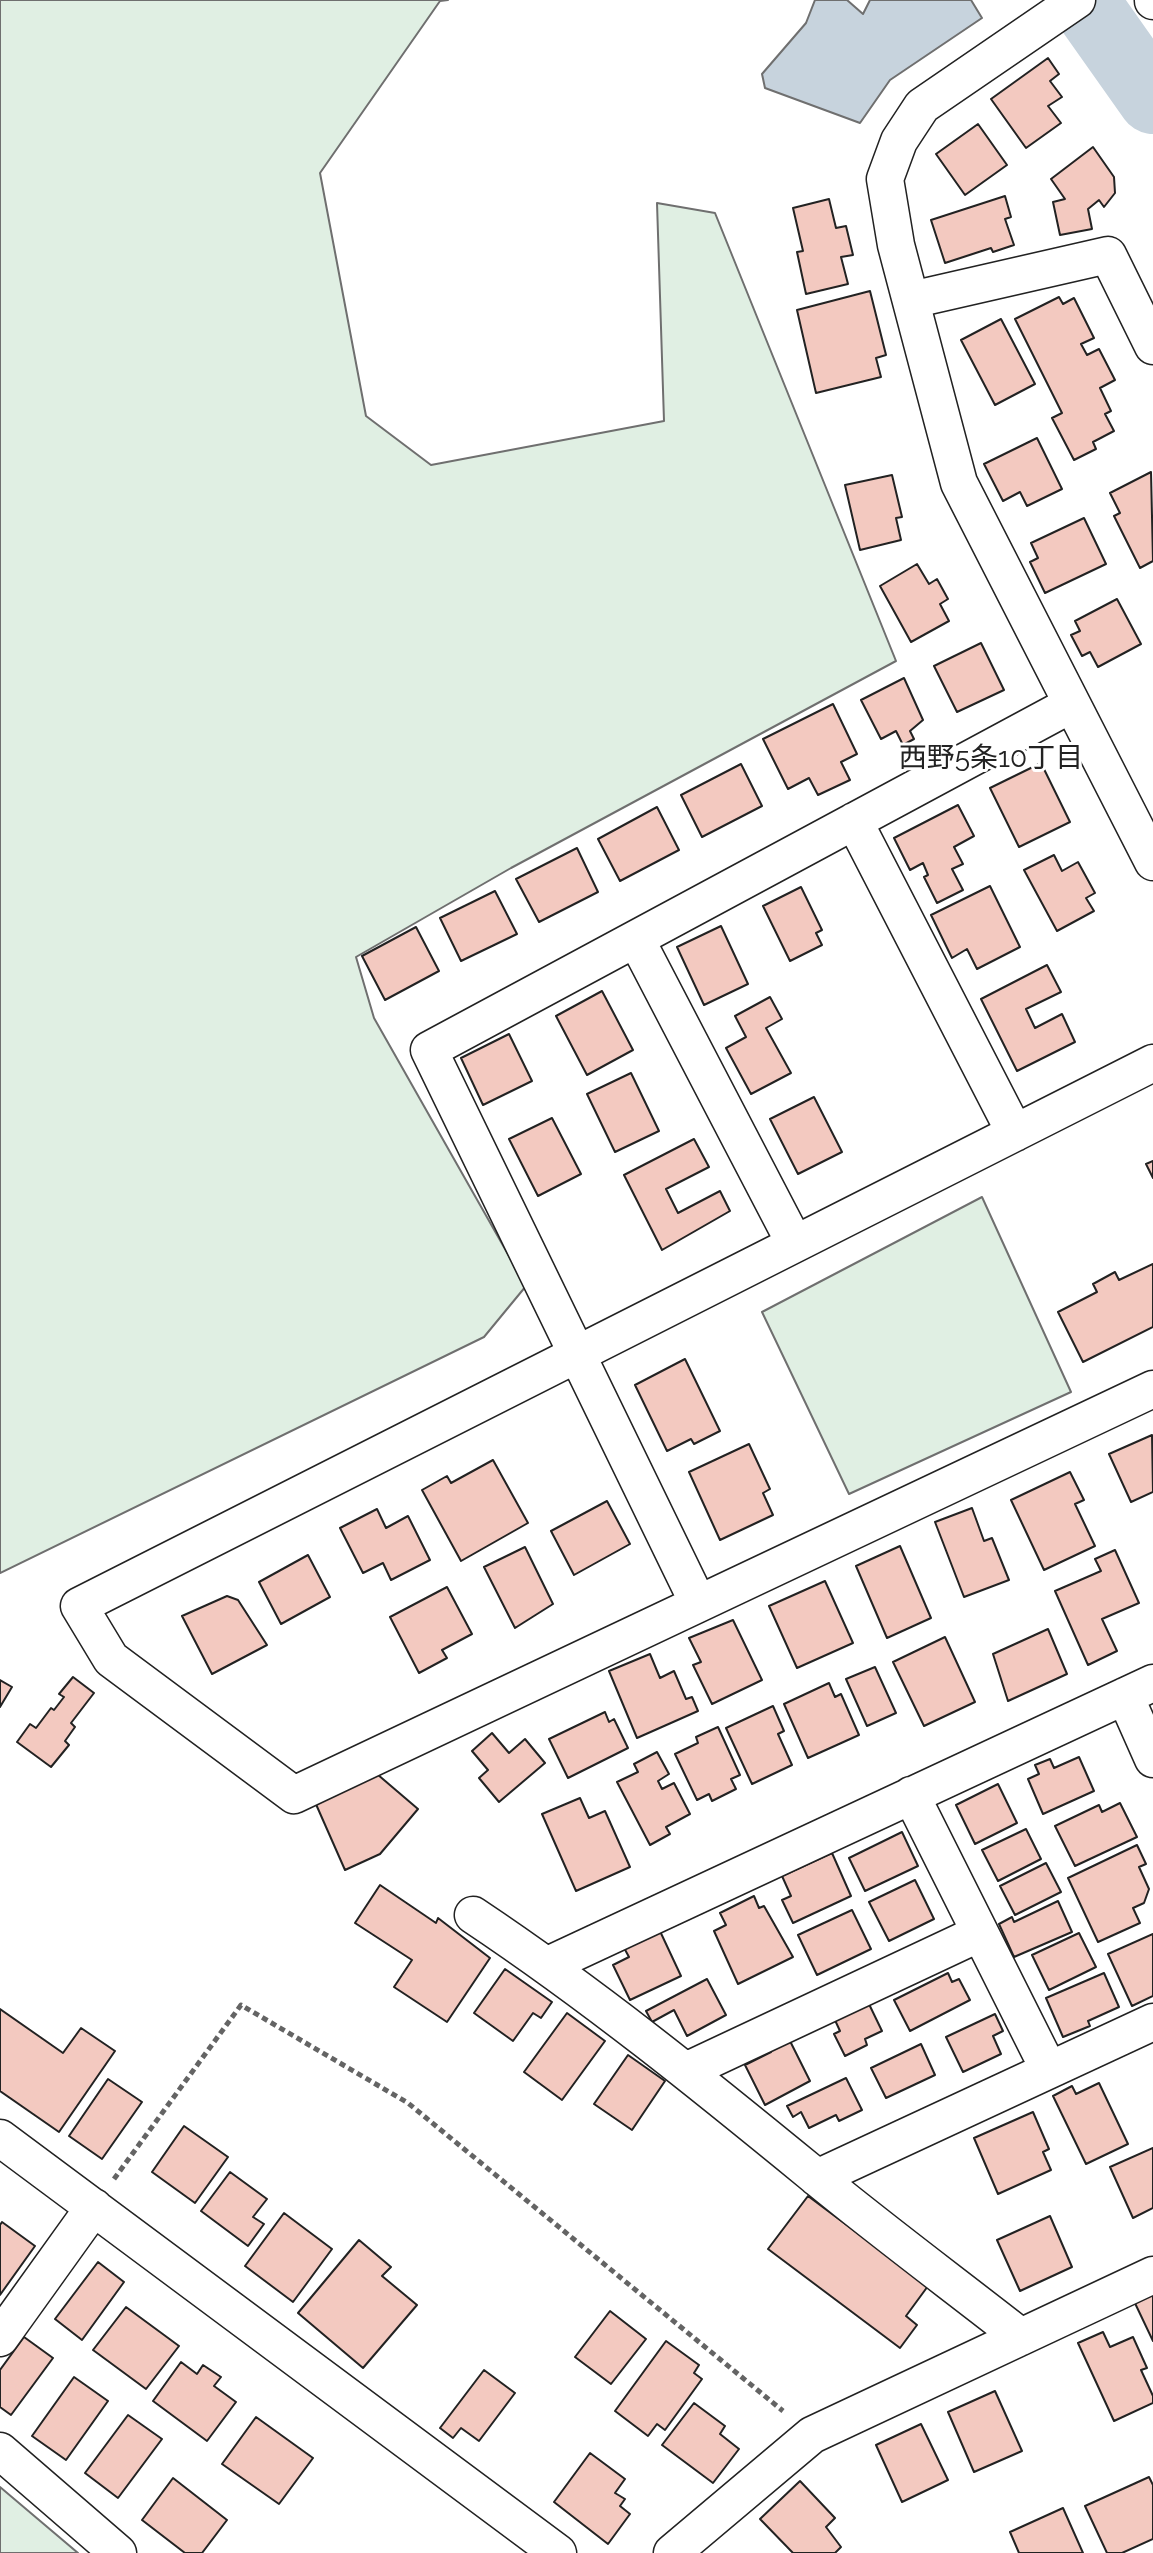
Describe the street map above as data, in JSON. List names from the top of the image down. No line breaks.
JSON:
{"districts":["西野5条10丁目"]}
